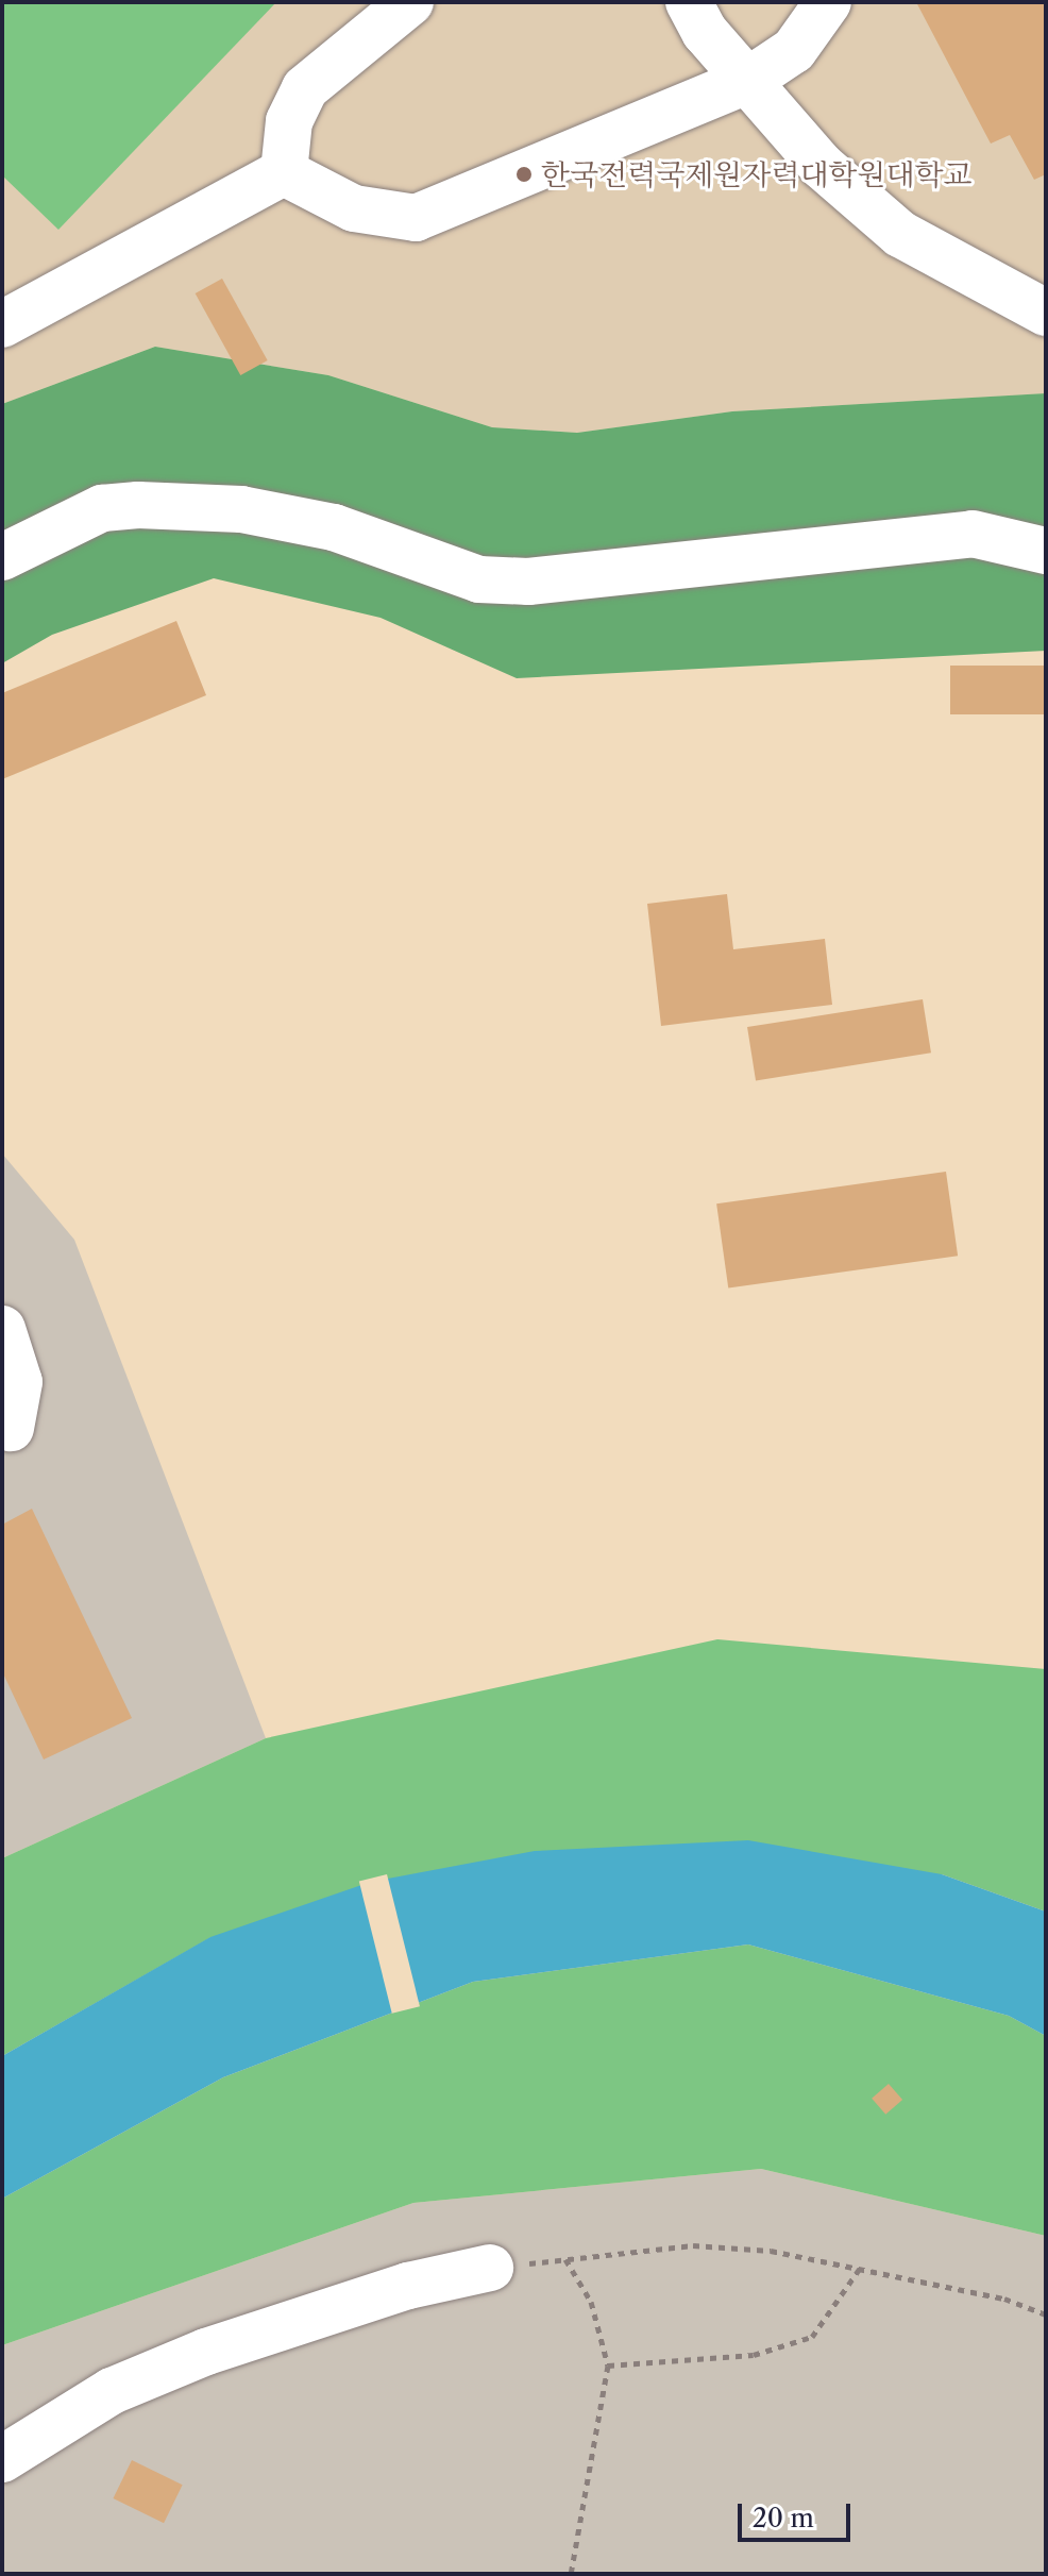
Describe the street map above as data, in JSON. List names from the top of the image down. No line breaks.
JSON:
{"places":["한국전력국제원자력대학원대학교"],"scale_bar":"20 m"}
